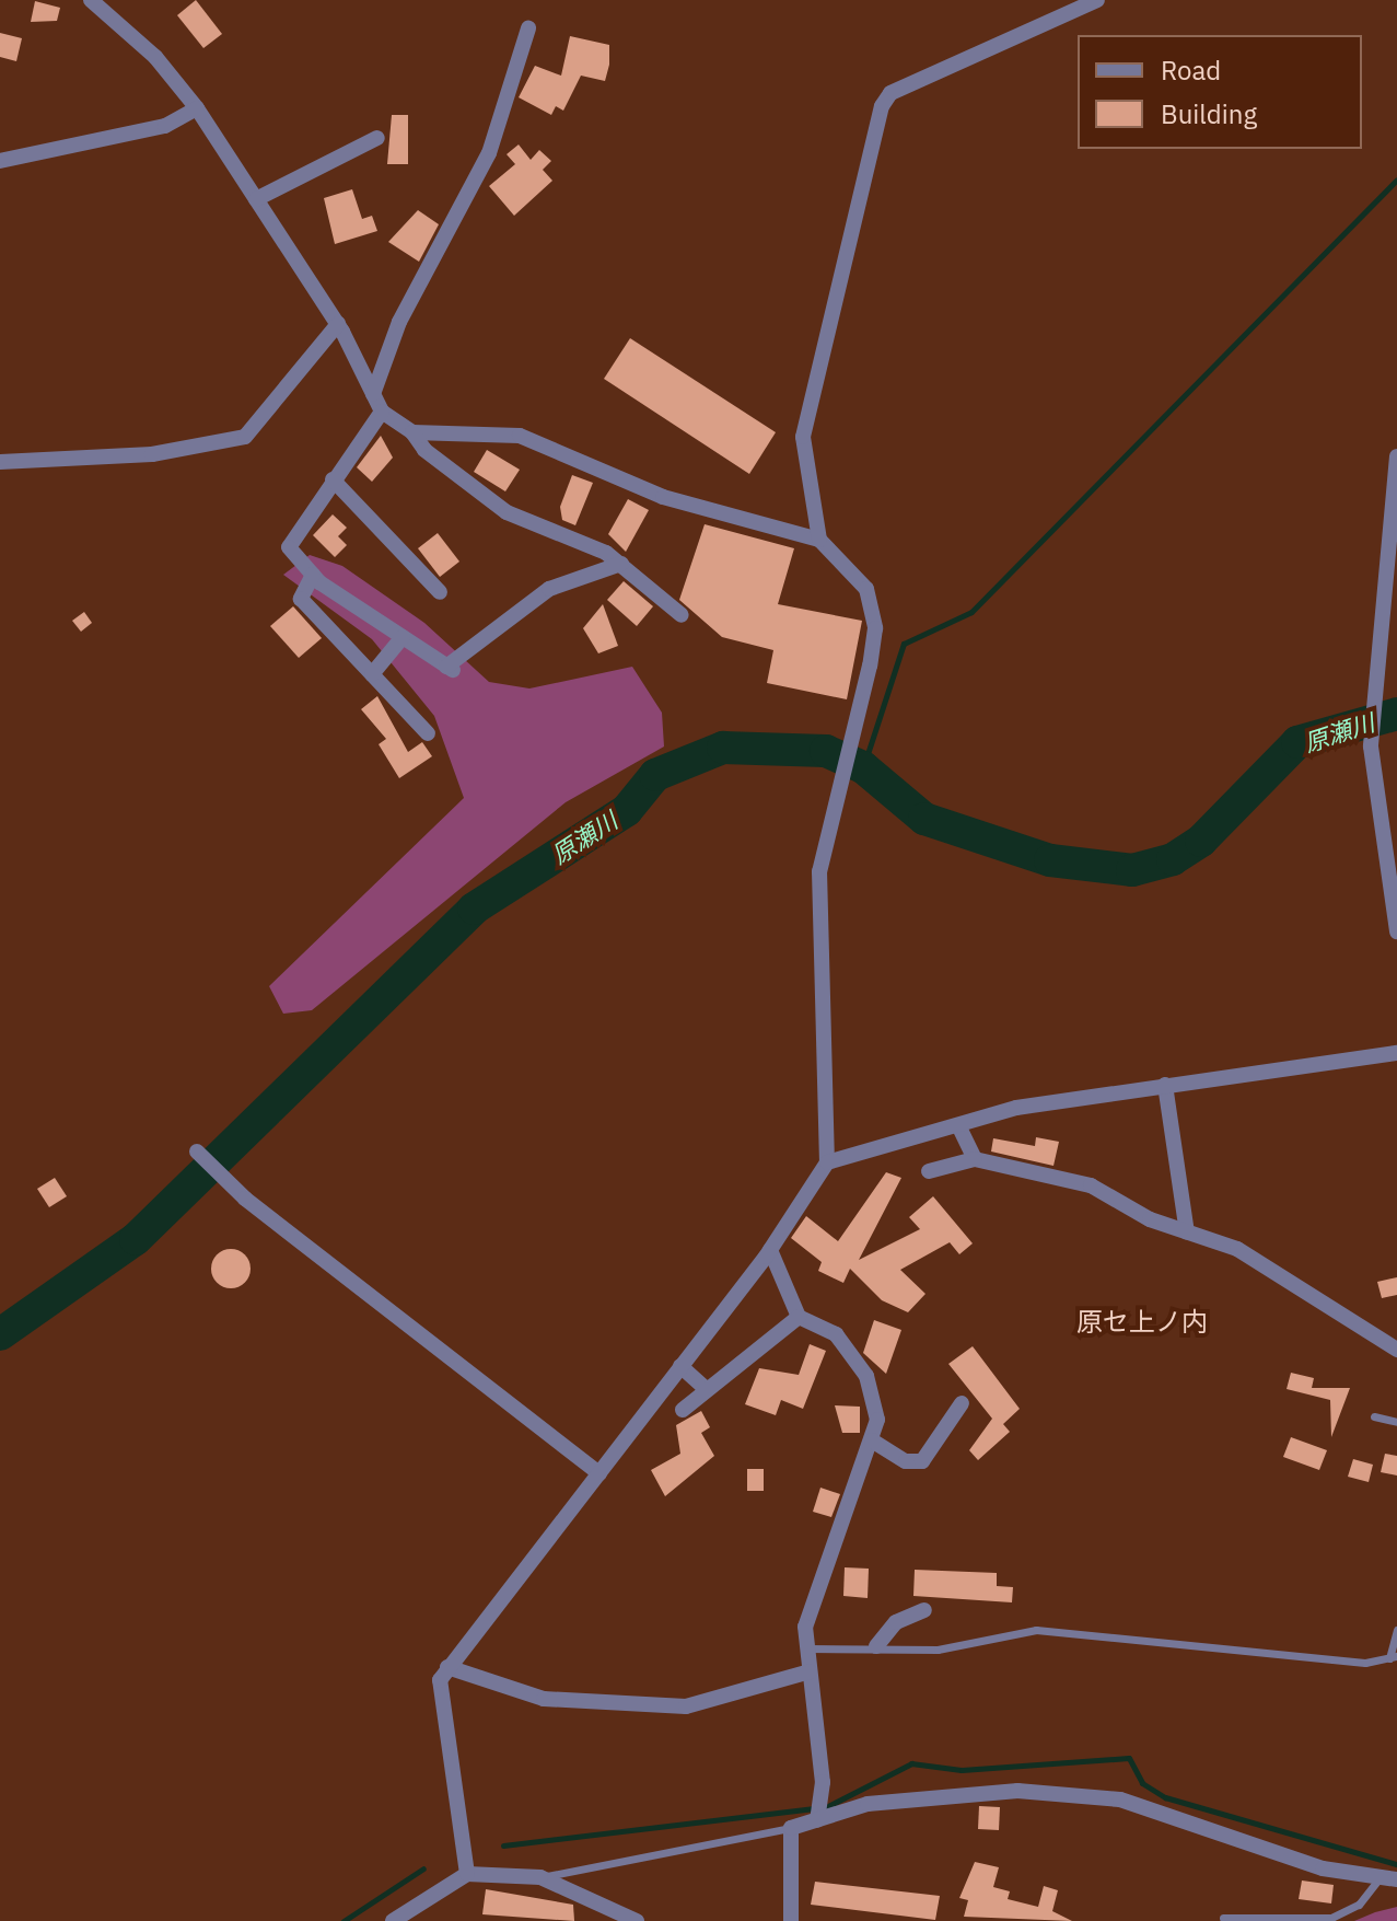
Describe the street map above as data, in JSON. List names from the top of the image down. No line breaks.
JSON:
{"districts":["原セ上ノ内"],"water":["原瀬川"],"legend":["Road","Building"]}
